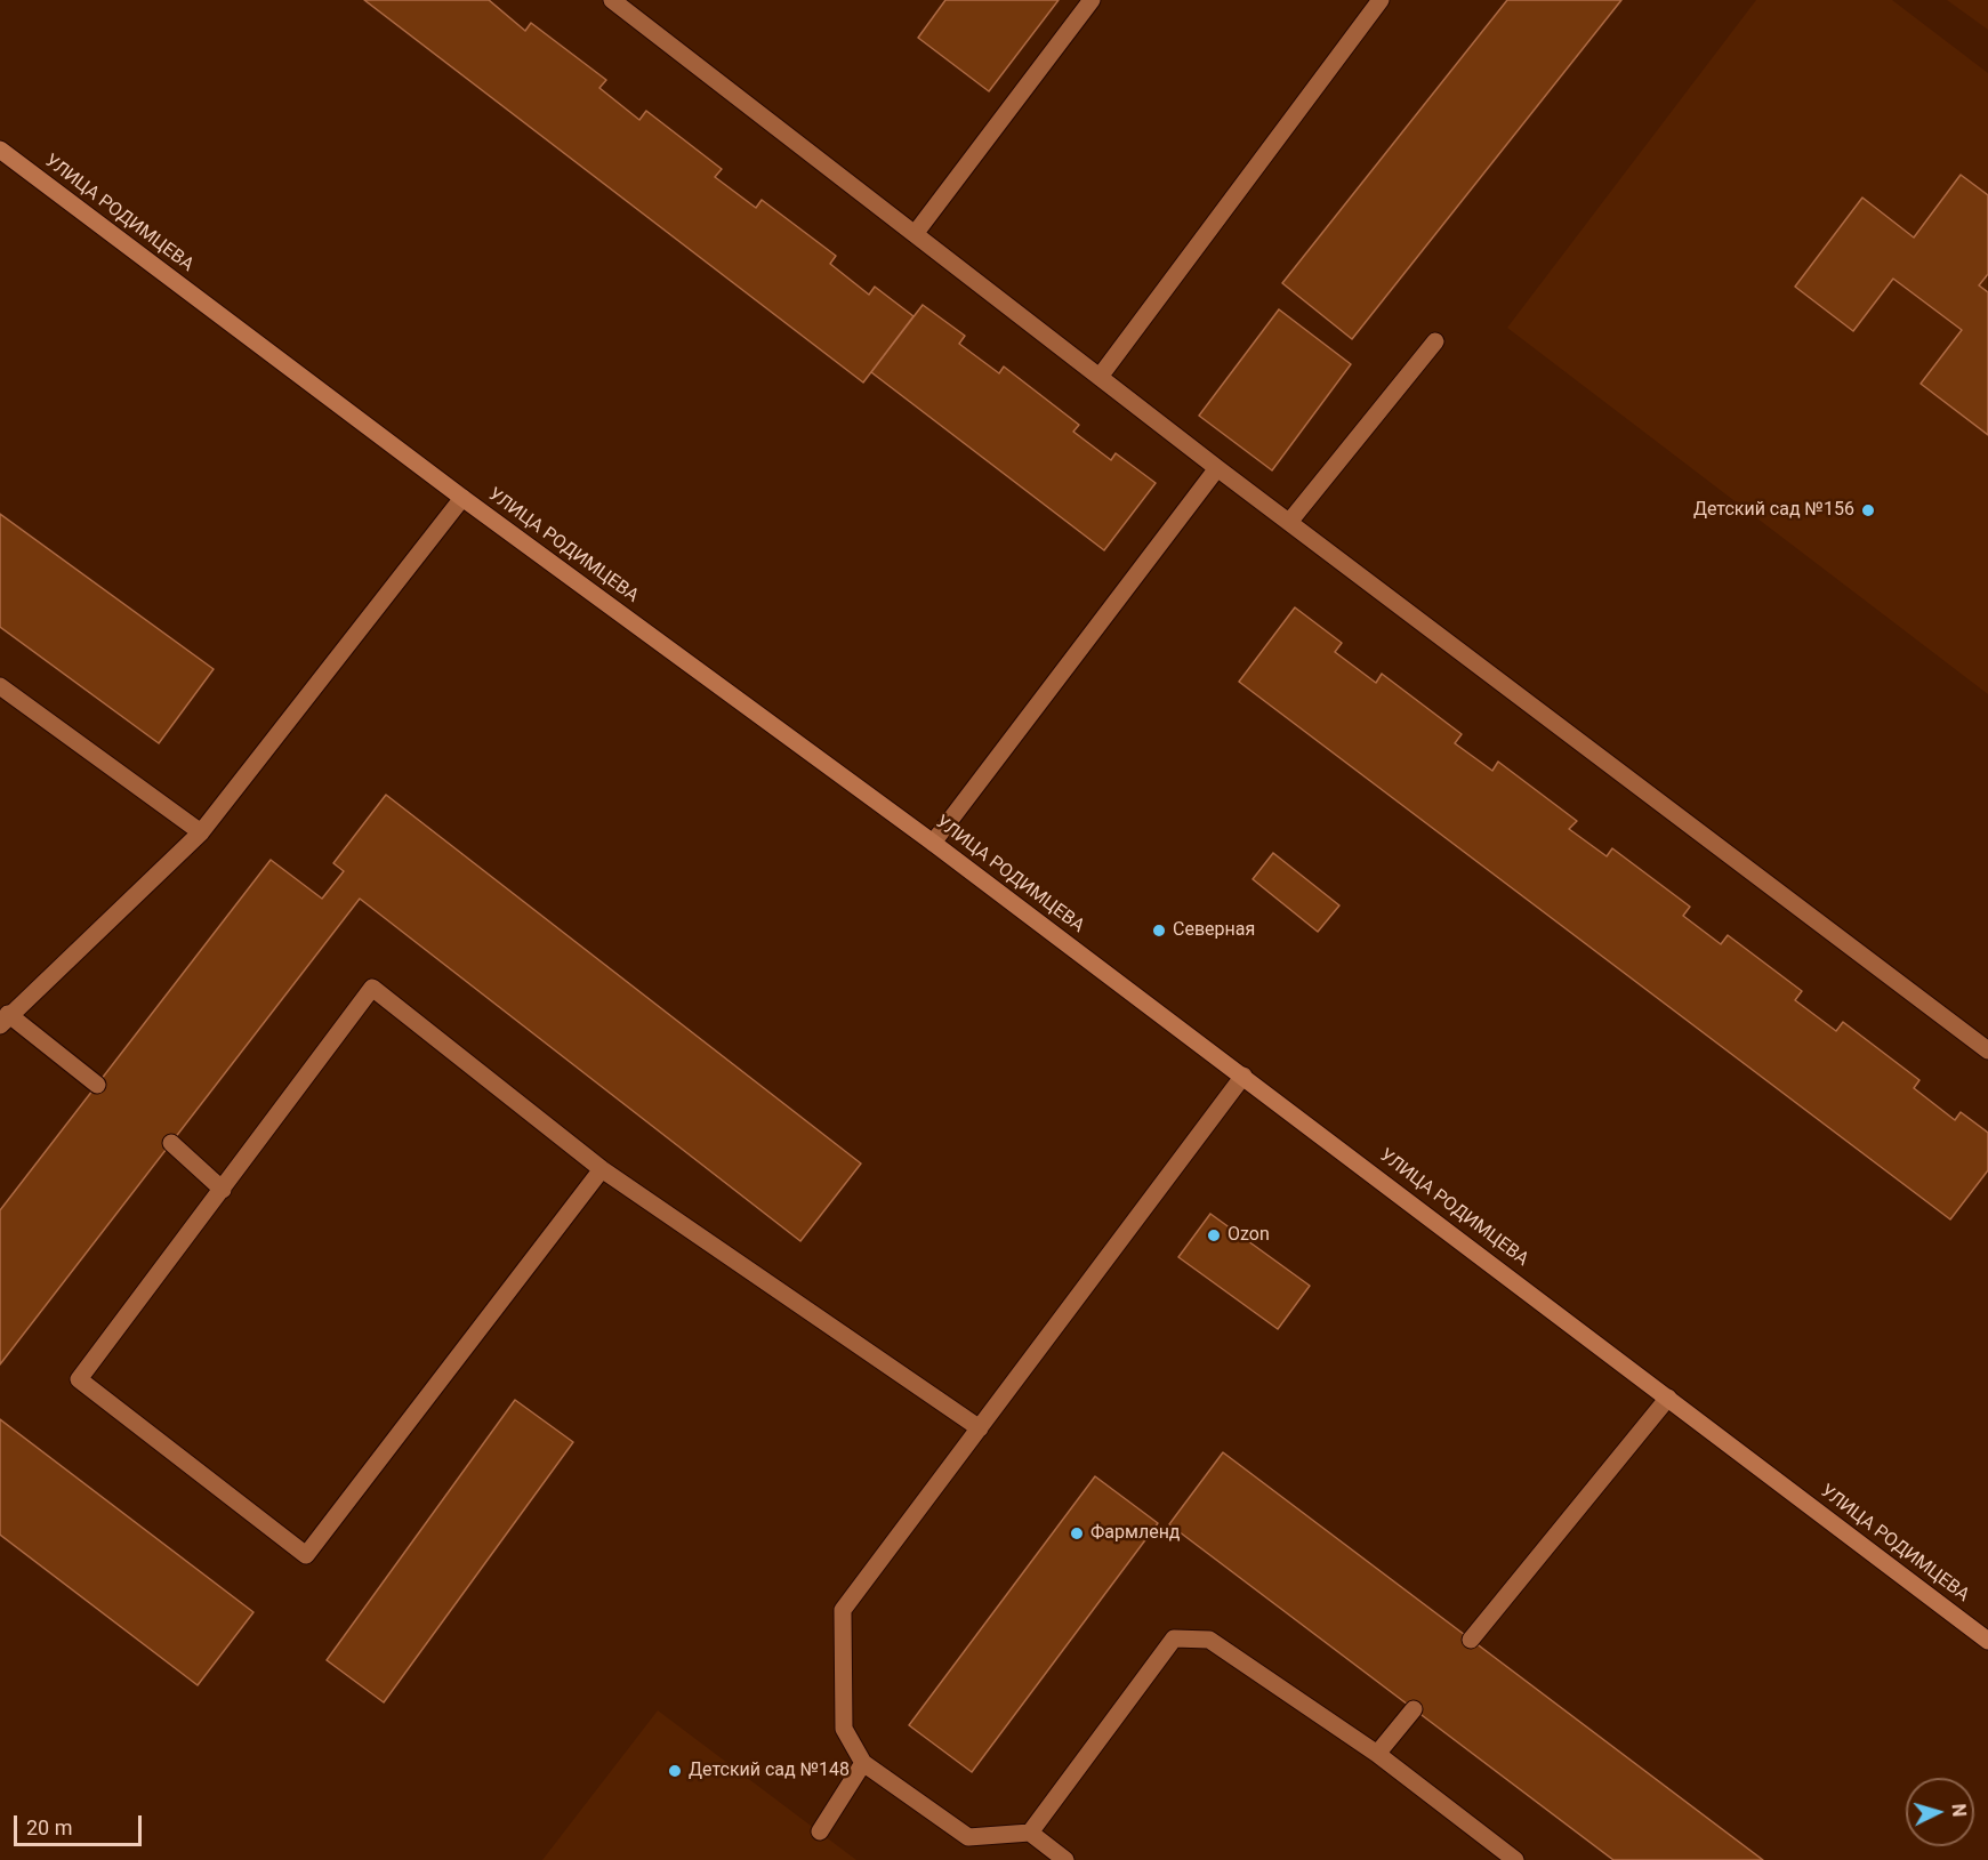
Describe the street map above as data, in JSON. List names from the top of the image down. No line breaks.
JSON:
{"streets":{"main road":["УЛИЦА РОДИМЦЕВА"]},"places":["Детский сад №156","Северная","Ozon","Фармленд","Детский сад №148"],"scale_bar":"20 m","north":"right"}
